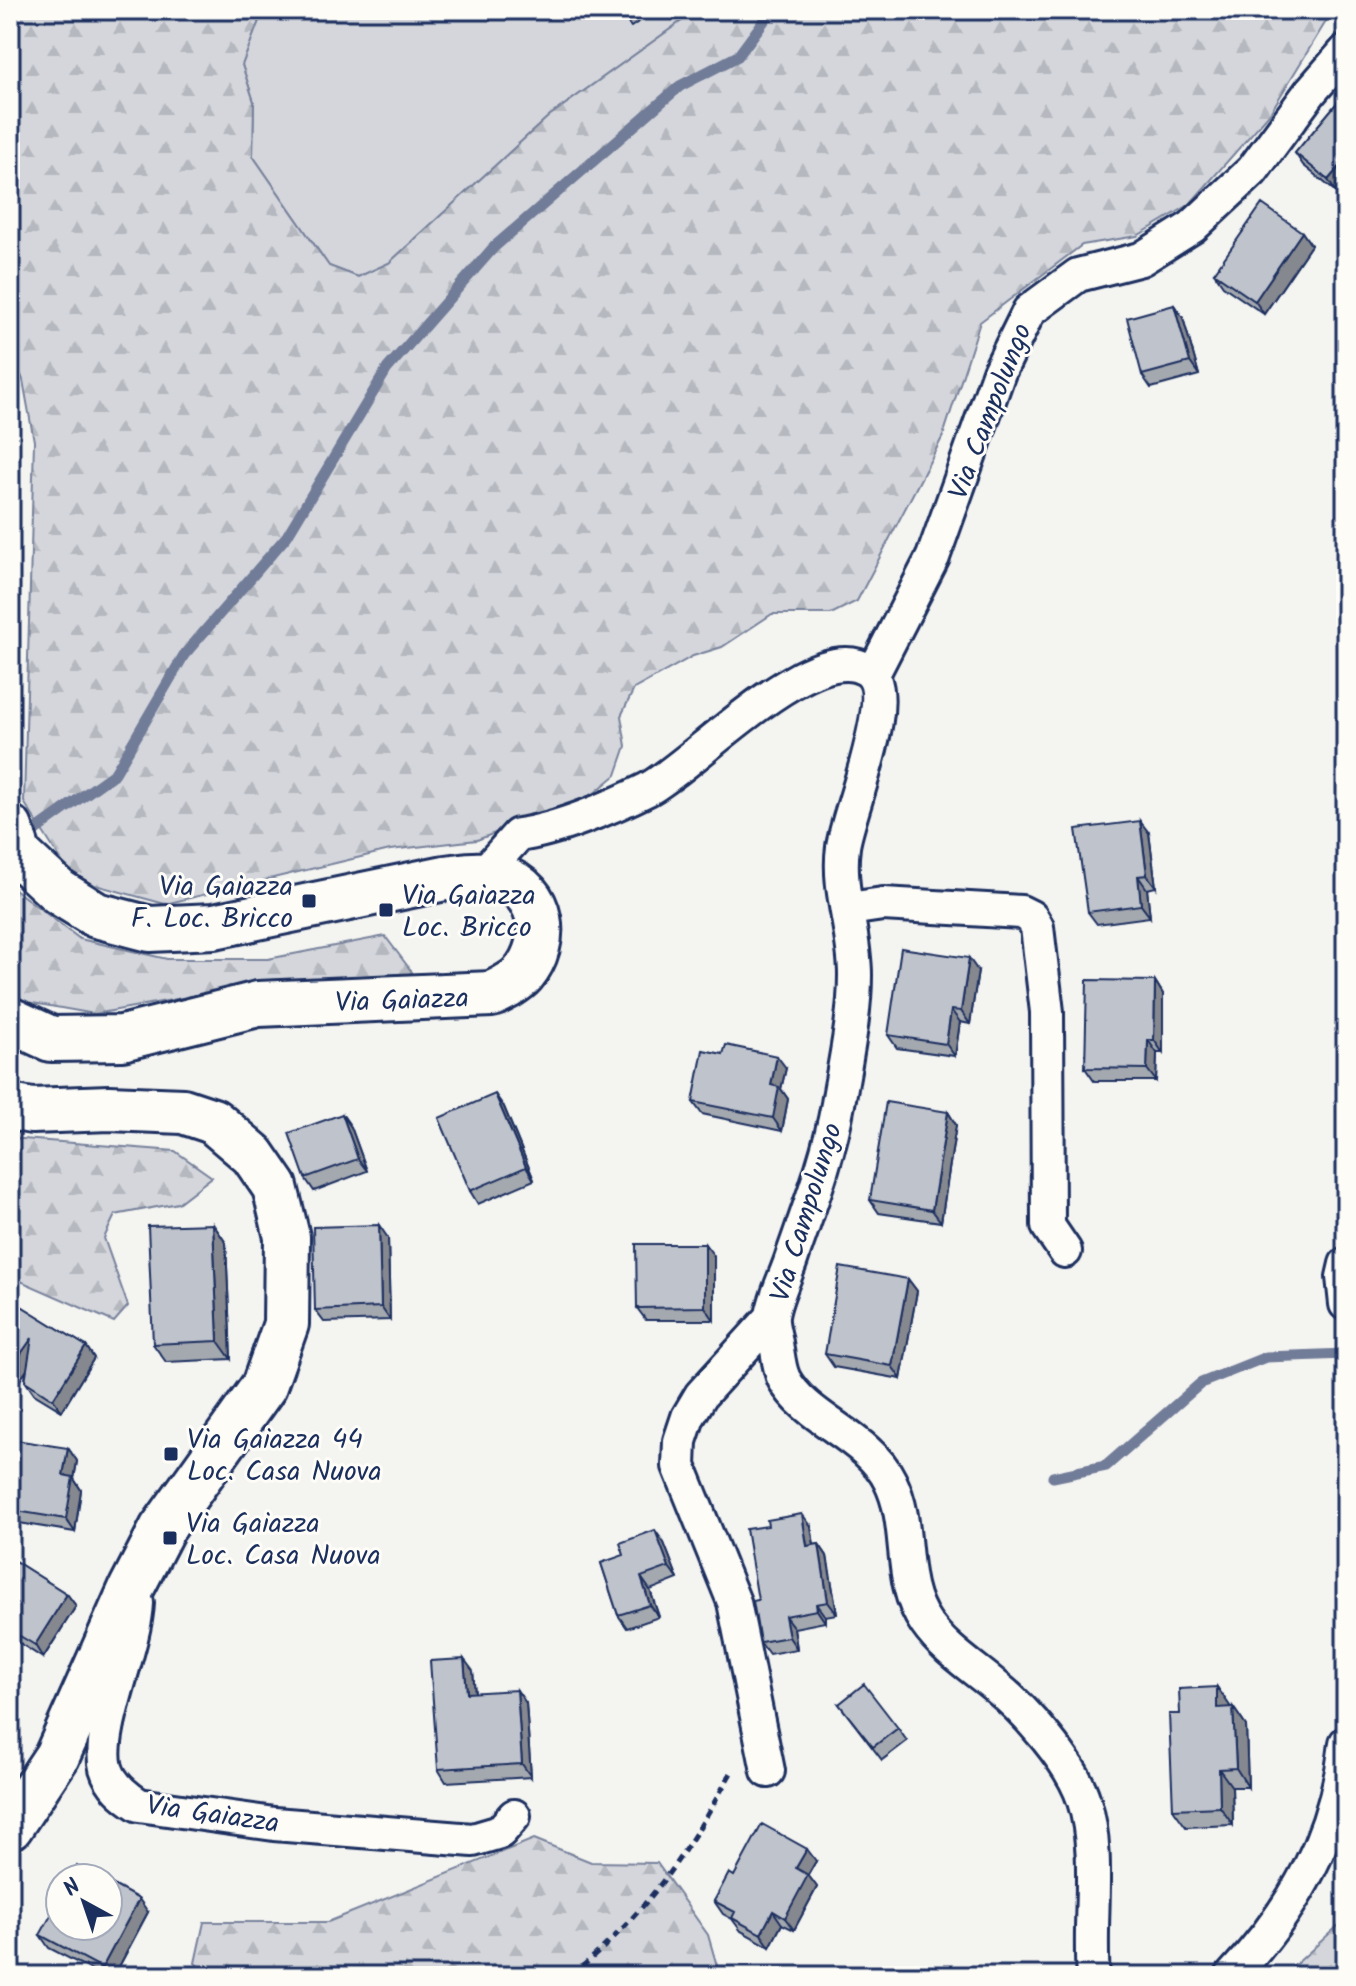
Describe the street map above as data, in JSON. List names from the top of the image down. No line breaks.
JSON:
{"streets":{"main road":["Via Gaiazza"],"street":["Via Campolungo"]},"places":{"transit":["Via Gaiazza F. Loc. Bricco","Via Gaiazza Loc. Bricco","Via Gaiazza 44 Loc. Casa Nuova","Via Gaiazza Loc. Casa Nuova"]},"north":"top left"}
